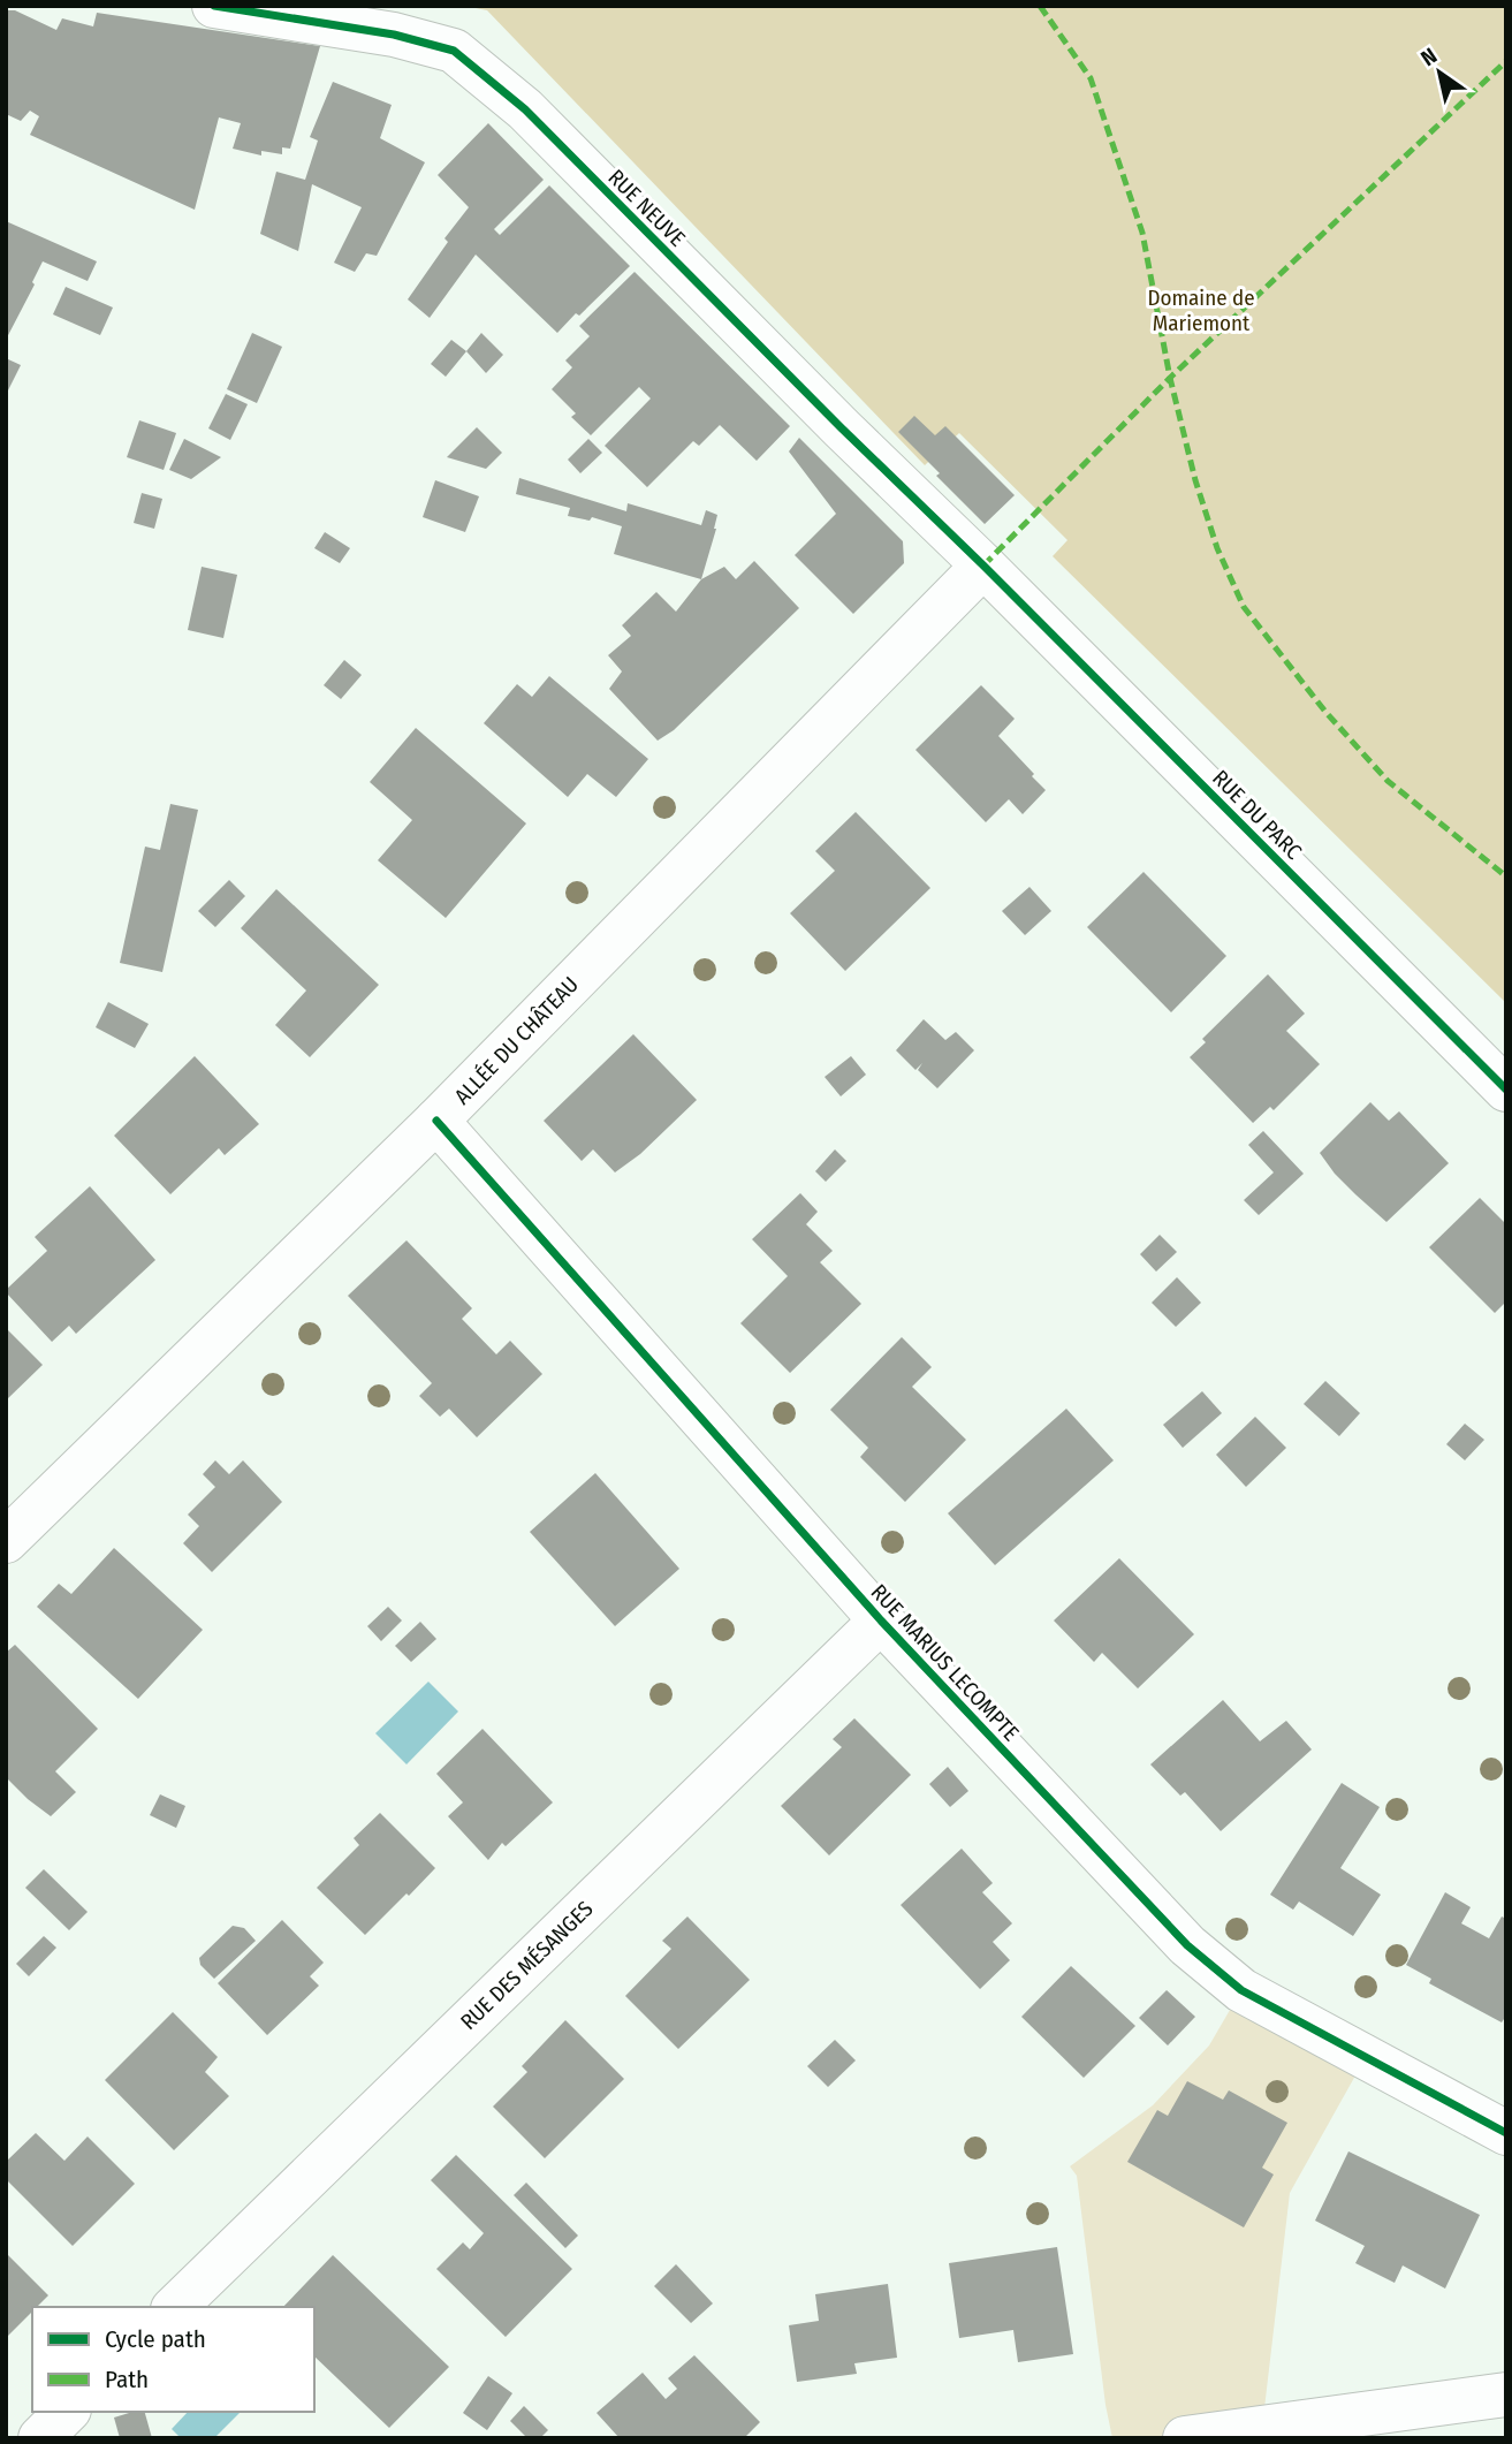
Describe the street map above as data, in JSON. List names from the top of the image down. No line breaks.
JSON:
{"streets":{"street":["RUE NEUVE","RUE DU PARC","ALLÉE DU CHÂTEAU","RUE MARIUS LECOMPTE","RUE DES MÉSANGES"]},"crossings":[["RUE NEUVE","RUE DU PARC"],["RUE NEUVE","ALLÉE DU CHÂTEAU"],["RUE DU PARC","ALLÉE DU CHÂTEAU"],["ALLÉE DU CHÂTEAU","RUE MARIUS LECOMPTE"],["RUE MARIUS LECOMPTE","RUE DES MÉSANGES"]],"parks":["Domaine de Mariemont"],"legend":["Cycle path","Path"],"north":"top left"}
